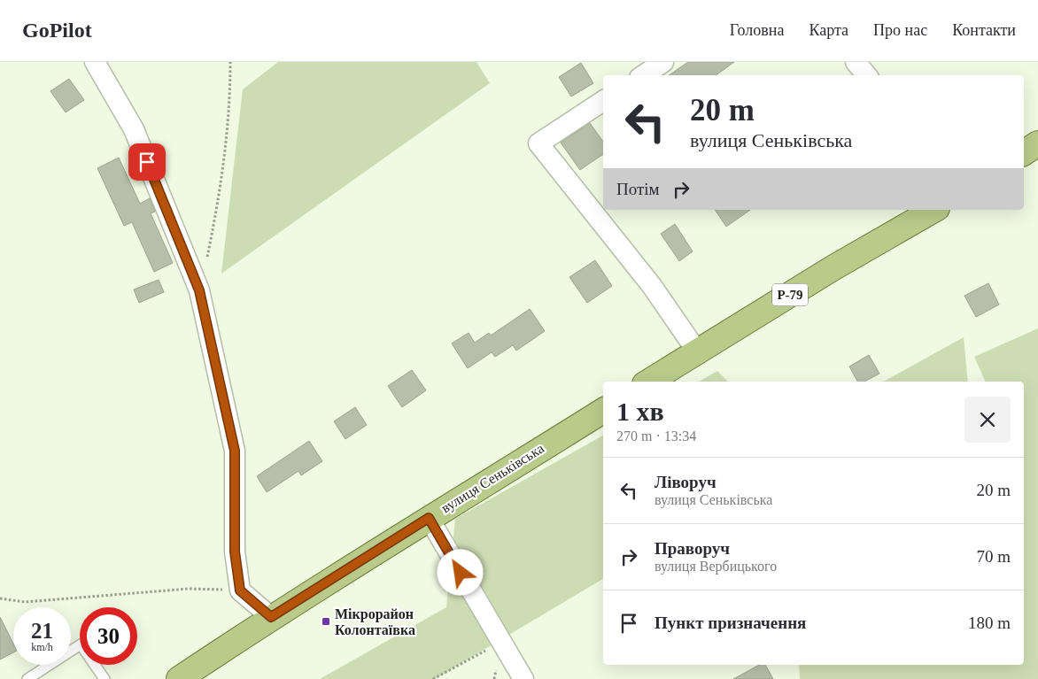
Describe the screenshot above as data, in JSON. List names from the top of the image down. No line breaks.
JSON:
{"streets":{"main road":["Р-79","вулиця Сенькiвська"]},"places":{"transit":["Мiкрорайон Колонтаївка"]},"page":{"header":"GoPilot","nav":["Головна","Карта","Про нас","Контакти"],"turn":["20 m","вулиця Сенькiвська"],"then":"Потім","heading":["1 хв","270 m · 13:34"],"list":[{"name":"Ліворуч","note":"вулиця Сенькiвська","value":"20 m"},{"name":"Праворуч","note":"вулиця Вербицького","value":"70 m"},{"name":"Пункт призначення","value":"180 m"}],"speed":"21 km/h","limit":"30"}}
